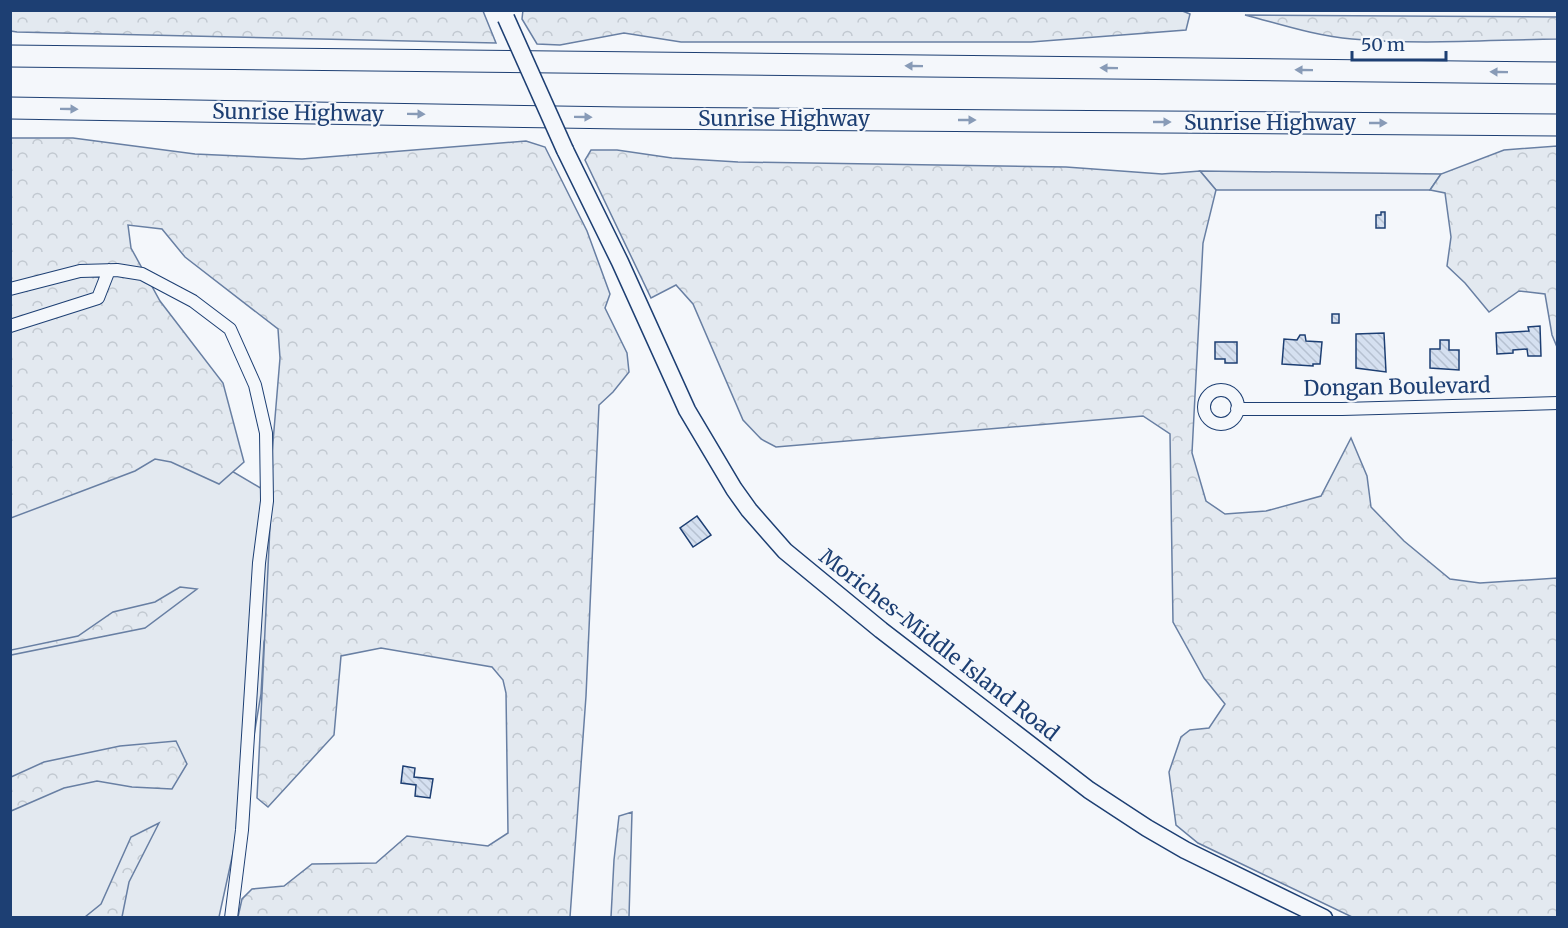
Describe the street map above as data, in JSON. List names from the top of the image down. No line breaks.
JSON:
{"streets":{"highway":["Sunrise Highway"],"main road":["Moriches-Middle Island Road"],"street":["Dongan Boulevard"]},"scale_bar":"50 m"}
